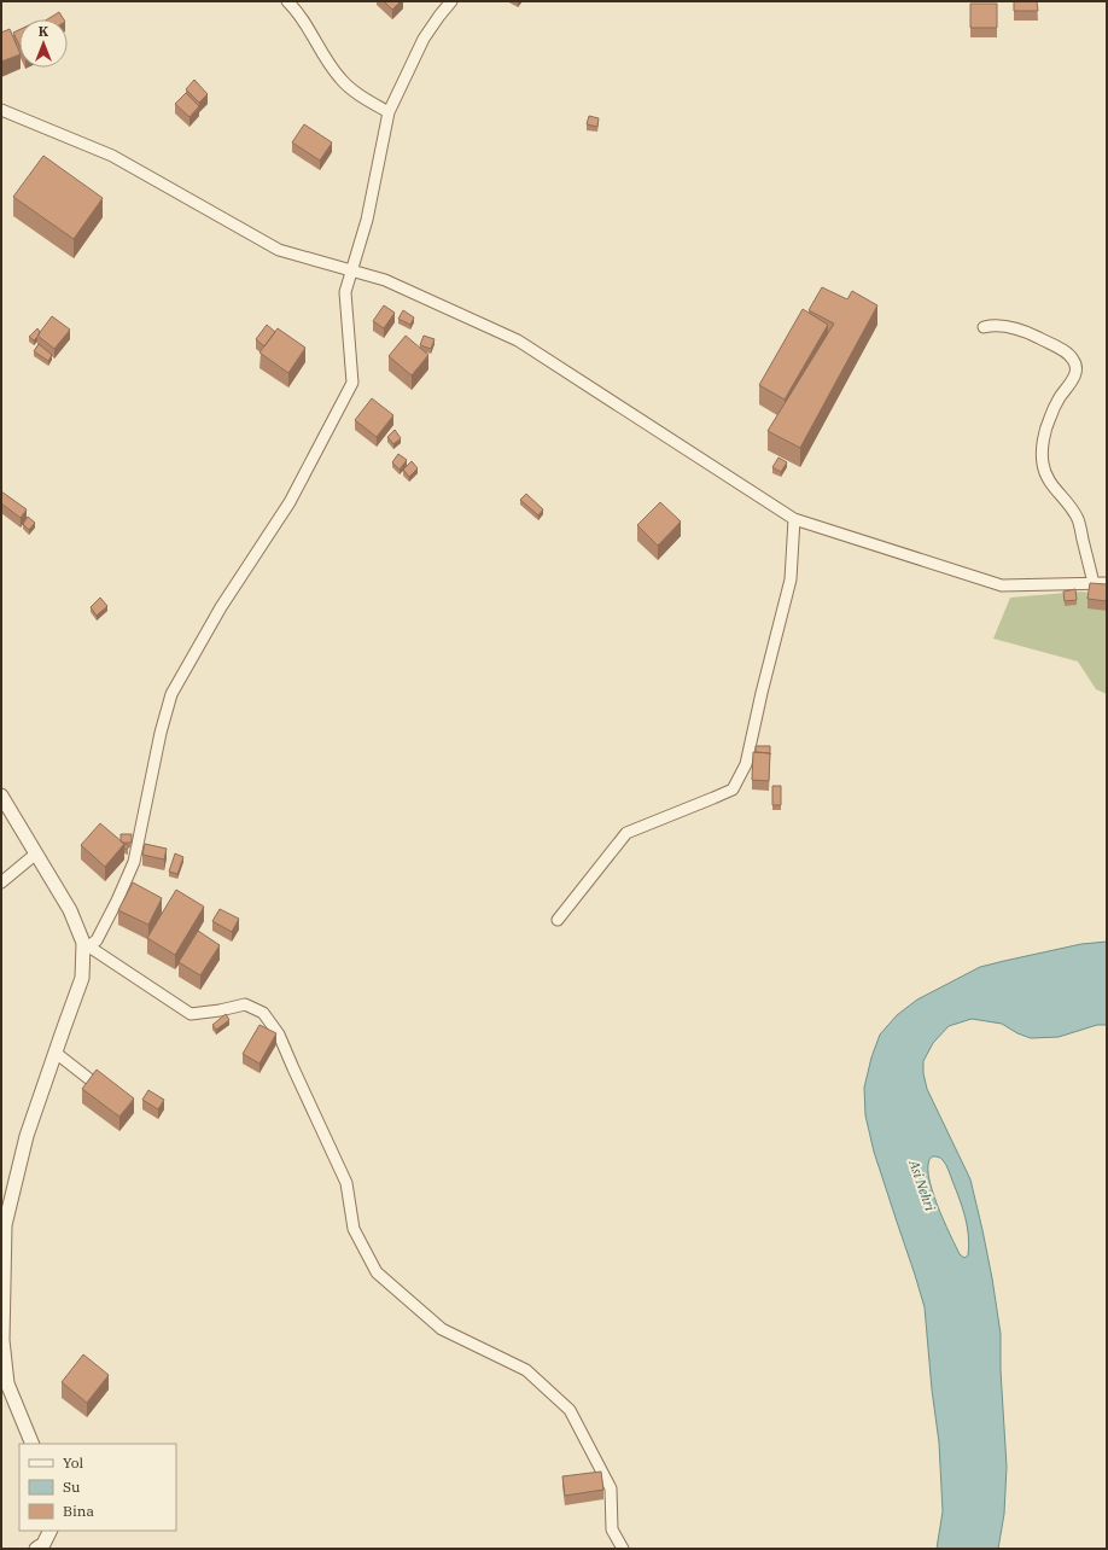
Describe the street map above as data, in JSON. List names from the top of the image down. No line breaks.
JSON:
{"water":["Asi Nehri"],"legend":["Yol","Su","Bina"],"north":"top"}
